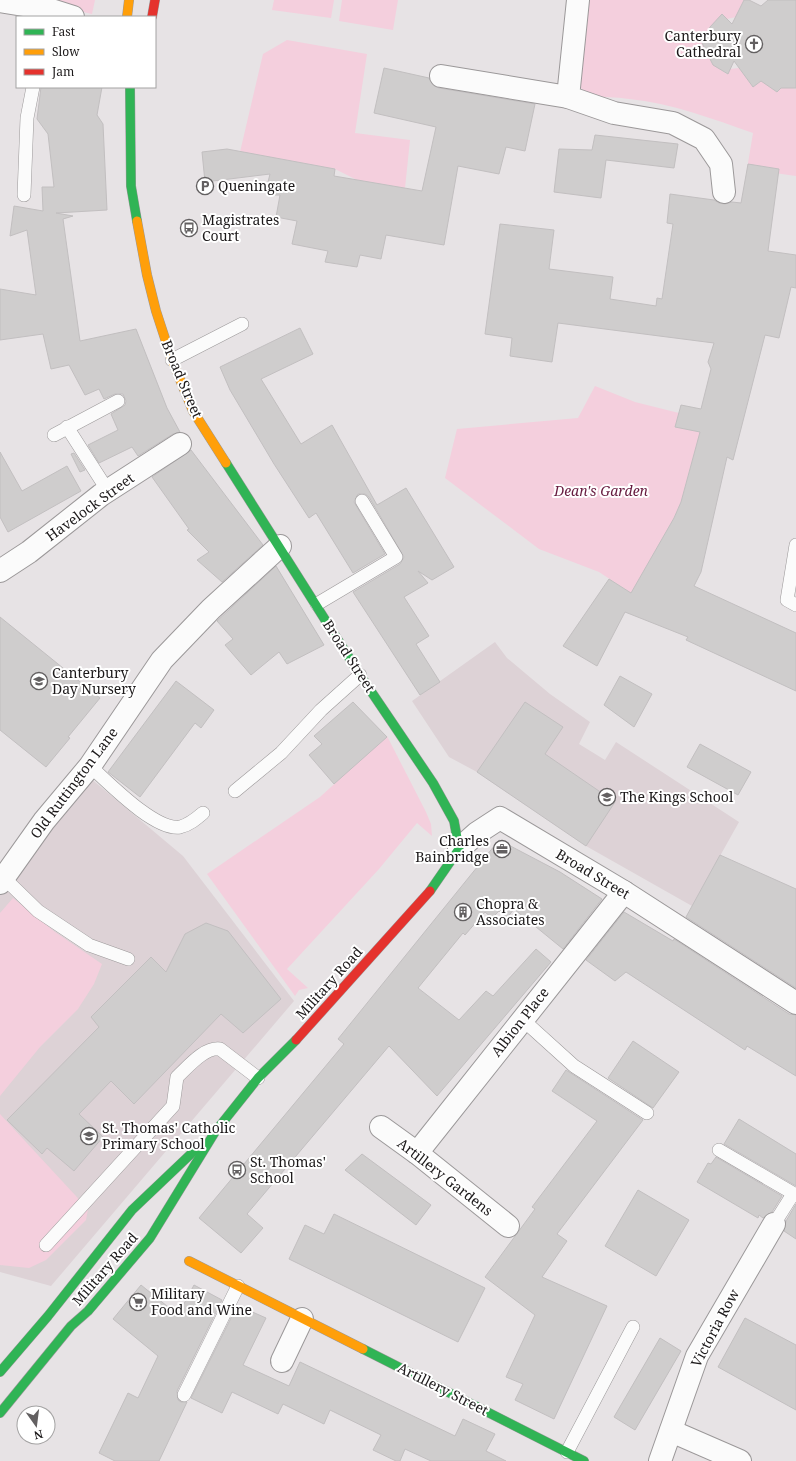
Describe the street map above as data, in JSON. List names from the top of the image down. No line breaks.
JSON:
{"streets":{"main road":["Broad Street","Military Road","Artillery Street"],"street":["Havelock Street","Old Ruttington Lane","Albion Place","Artillery Gardens","Victoria Row"]},"crossings":[["Broad Street","Old Ruttington Lane"],["Broad Street","Military Road"],["Broad Street","Albion Place"],["Albion Place","Artillery Gardens"]],"parks":["Dean's Garden"],"places":{"church":["Canterbury Cathedral"],"parking":["Queningate"],"bus stop":["Magistrates Court","St. Thomas' School"],"school or university":["Canterbury Day Nursery","The Kings School","St. Thomas' Catholic Primary School"],"office":["Charles Bainbridge"],"building":["Chopra & Associates"],"supermarket":["Military Food and Wine"]},"legend":["Fast","Slow","Jam"],"north":"bottom"}
